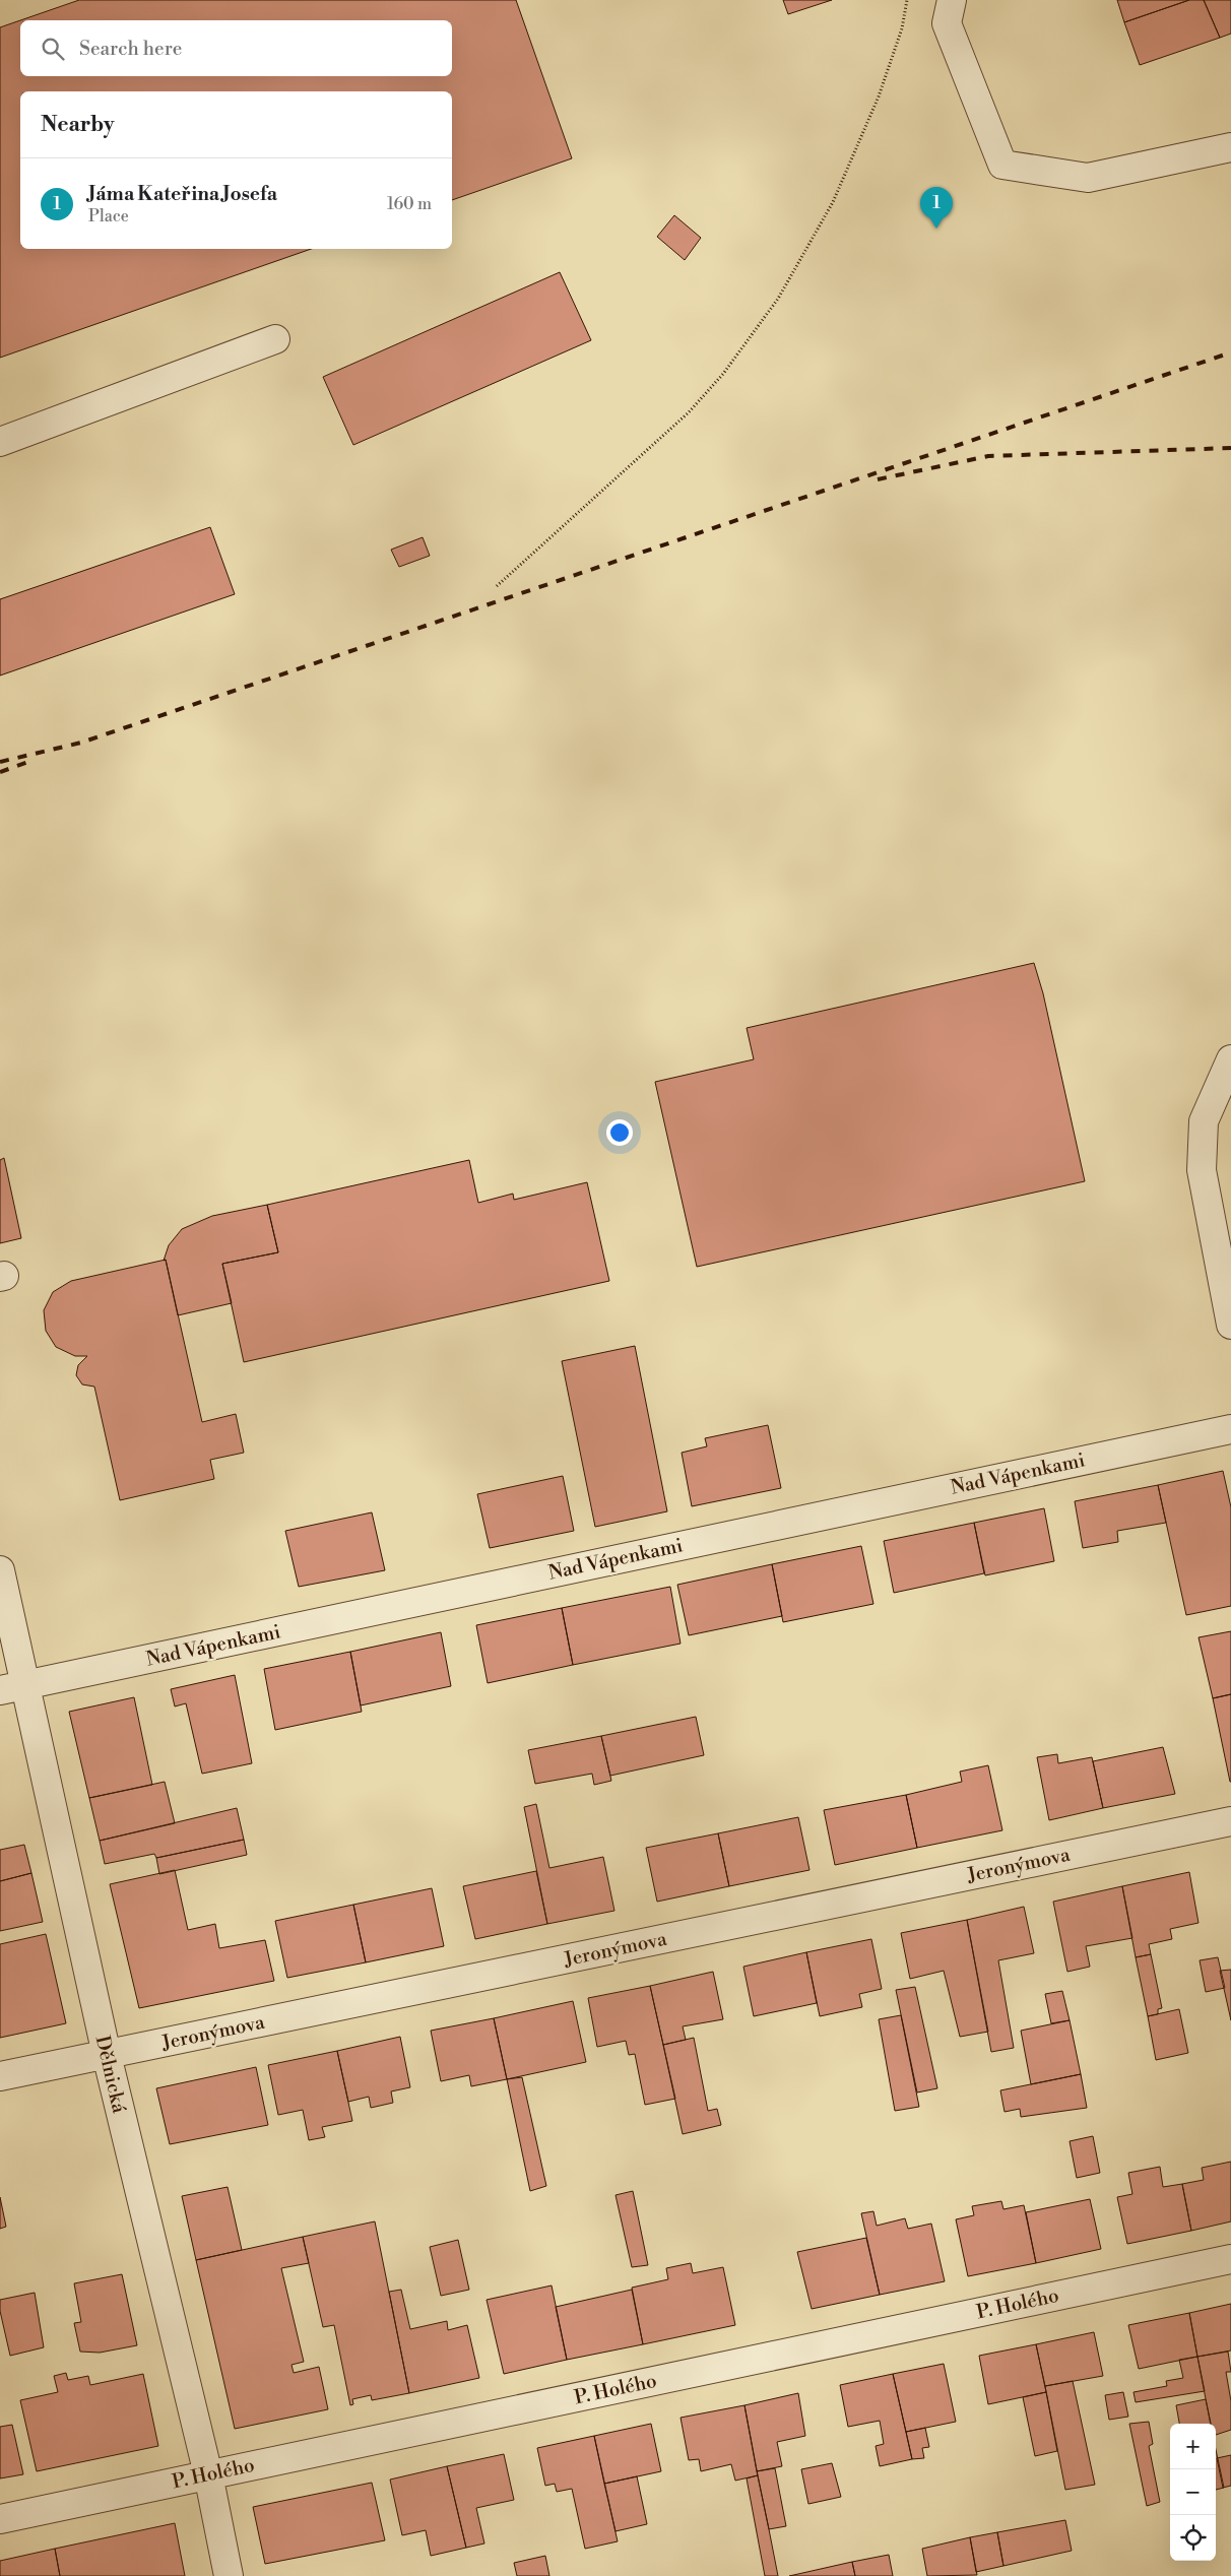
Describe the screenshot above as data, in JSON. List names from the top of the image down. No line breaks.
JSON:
{"streets":{"street":["Nad Vápenkami","Jeronýmova","Dělnická","P. Holého"]},"crossings":[["Nad Vápenkami","Dělnická"],["Jeronýmova","Dělnická"],["Dělnická","P. Holého"]],"page":{"search":"Search here","heading":"Nearby","list":[{"mark":"1","name":"Jáma Kateřina Josefa","note":"Place","value":"160 m"}],"pins":"1","map_buttons":["+","−"]}}
